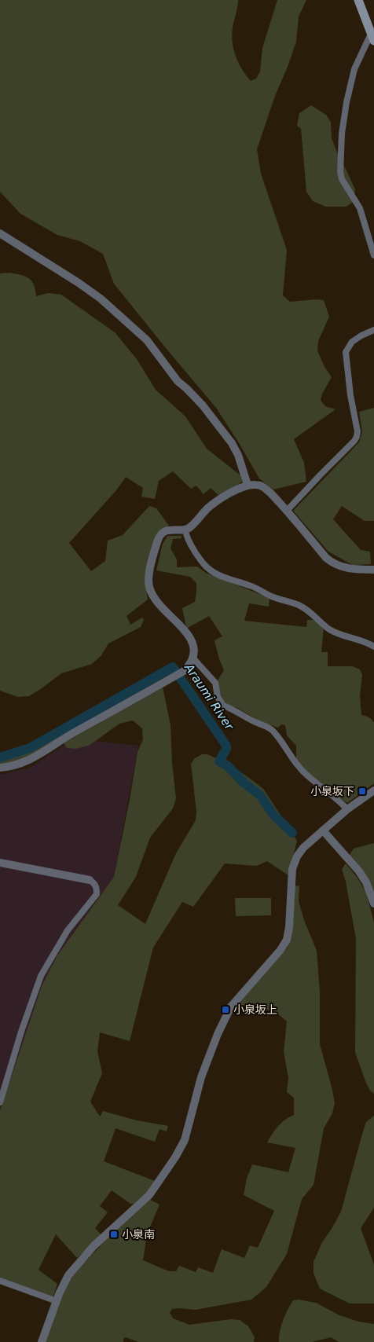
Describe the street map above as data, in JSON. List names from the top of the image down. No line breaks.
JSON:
{"water":["Araumi River"],"places":{"transit":["小泉坂下","小泉坂上","小泉南"]}}
